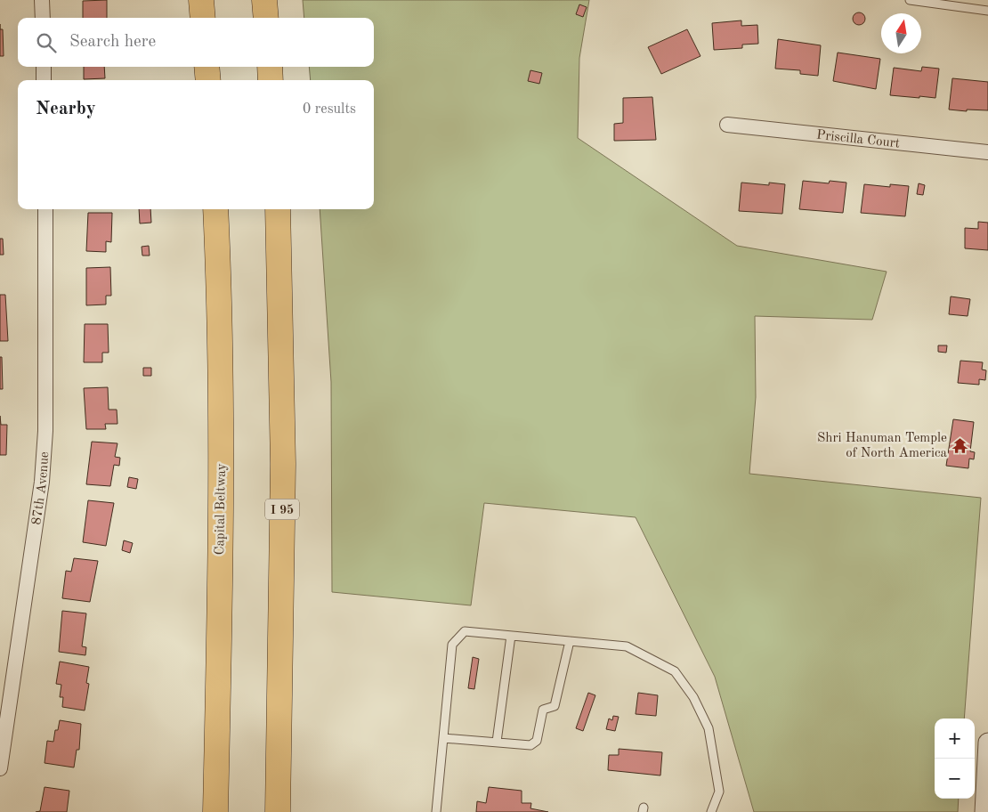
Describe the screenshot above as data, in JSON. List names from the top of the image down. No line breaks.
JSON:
{"streets":{"highway":["Capital Beltway","I 95"],"street":["Priscilla Court","87th Avenue"]},"places":{"temple":["Shri Hanuman Temple of North America"]},"north":"top","page":{"search":"Search here","heading":["Nearby","0 results"],"map_buttons":["+","−"]}}
